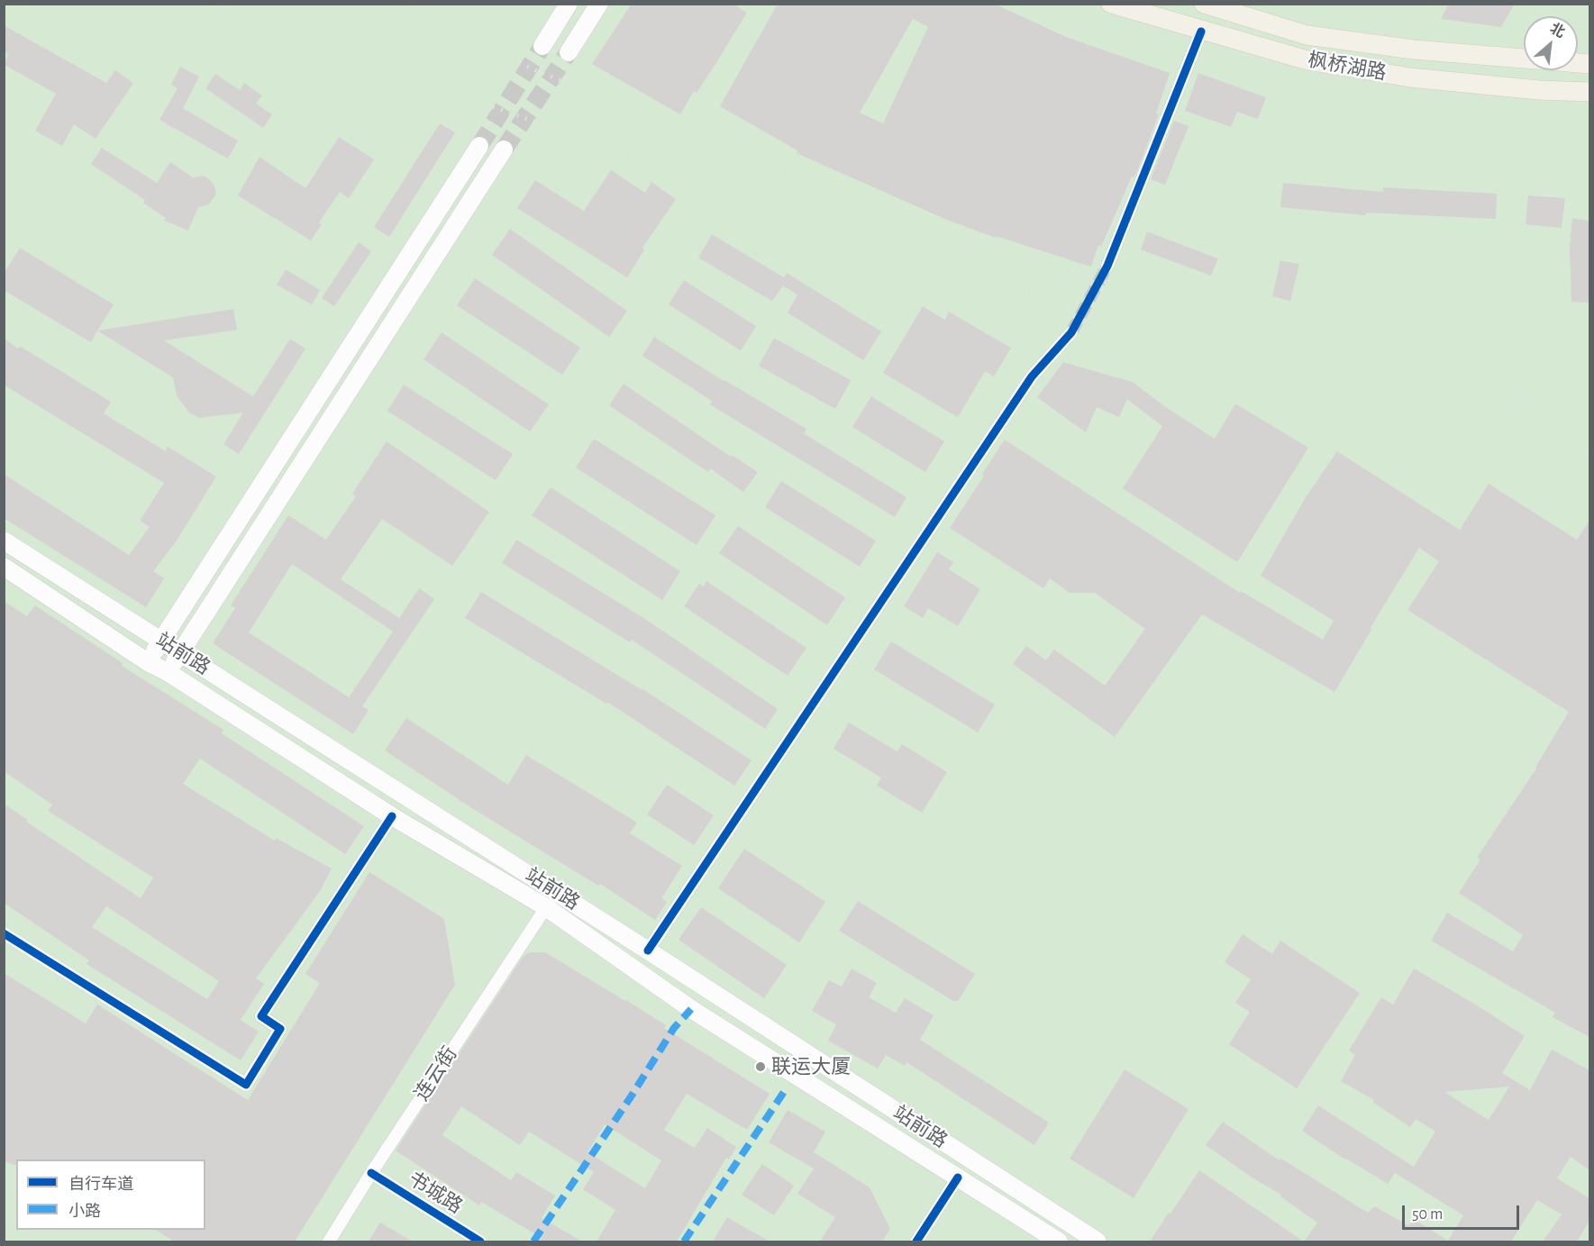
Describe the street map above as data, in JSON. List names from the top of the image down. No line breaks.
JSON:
{"streets":{"main road":["枫桥湖路","站前路"],"street":["连云街","书城路"]},"crossings":[["站前路","连云街"],["连云街","书城路"]],"places":["联运大厦"],"legend":["自行车道","小路"],"scale_bar":"50 m","north":"top right"}
